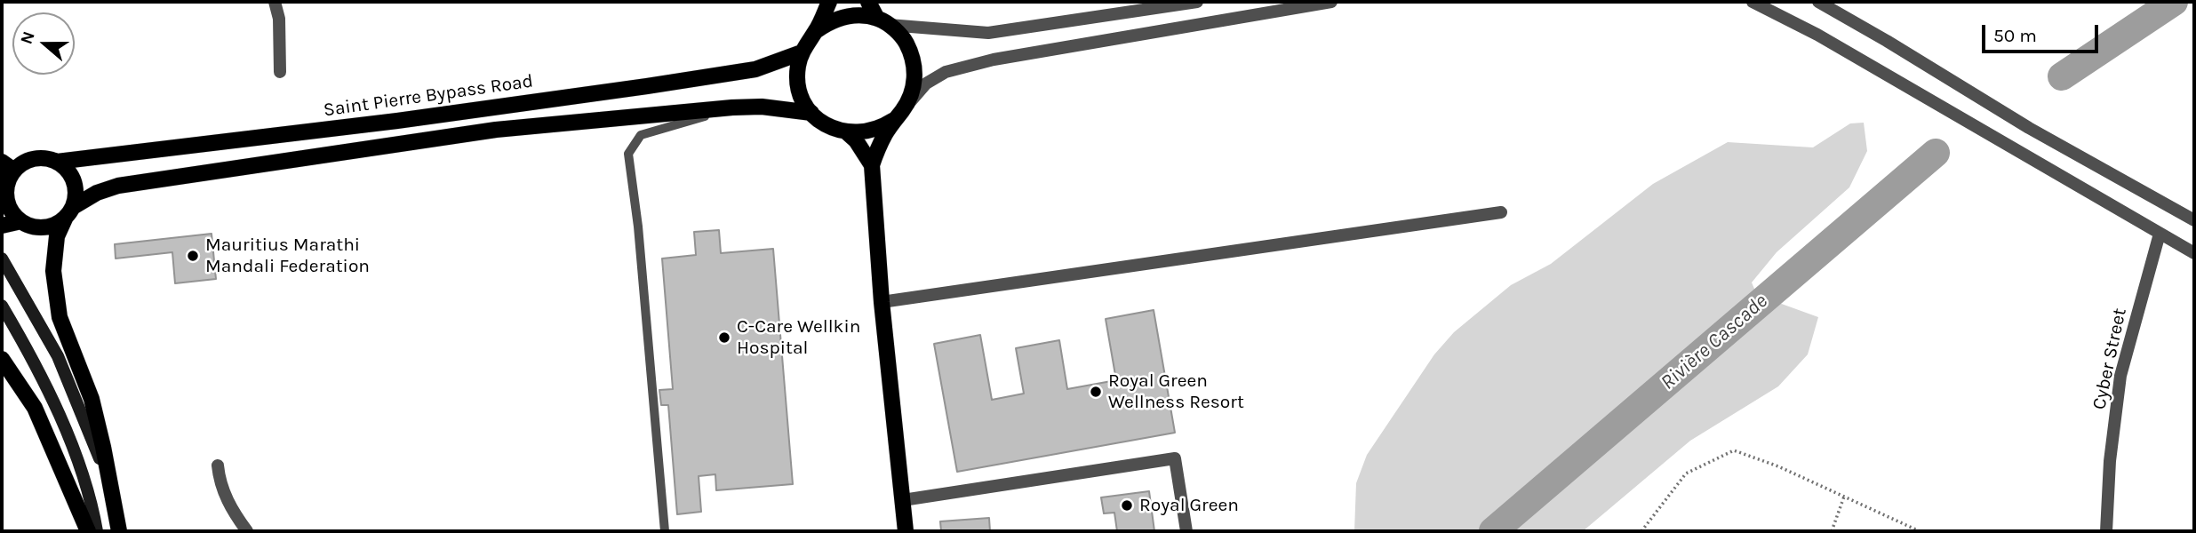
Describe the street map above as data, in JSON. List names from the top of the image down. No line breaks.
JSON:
{"streets":{"main road":["Saint Pierre Bypass Road"],"street":["Cyber Street"]},"water":["Rivière Cascade"],"places":["Mauritius Marathi Mandali Federation","C-Care Wellkin Hospital","Royal Green Wellness Resort","Royal Green"],"scale_bar":"50 m","north":"left"}
